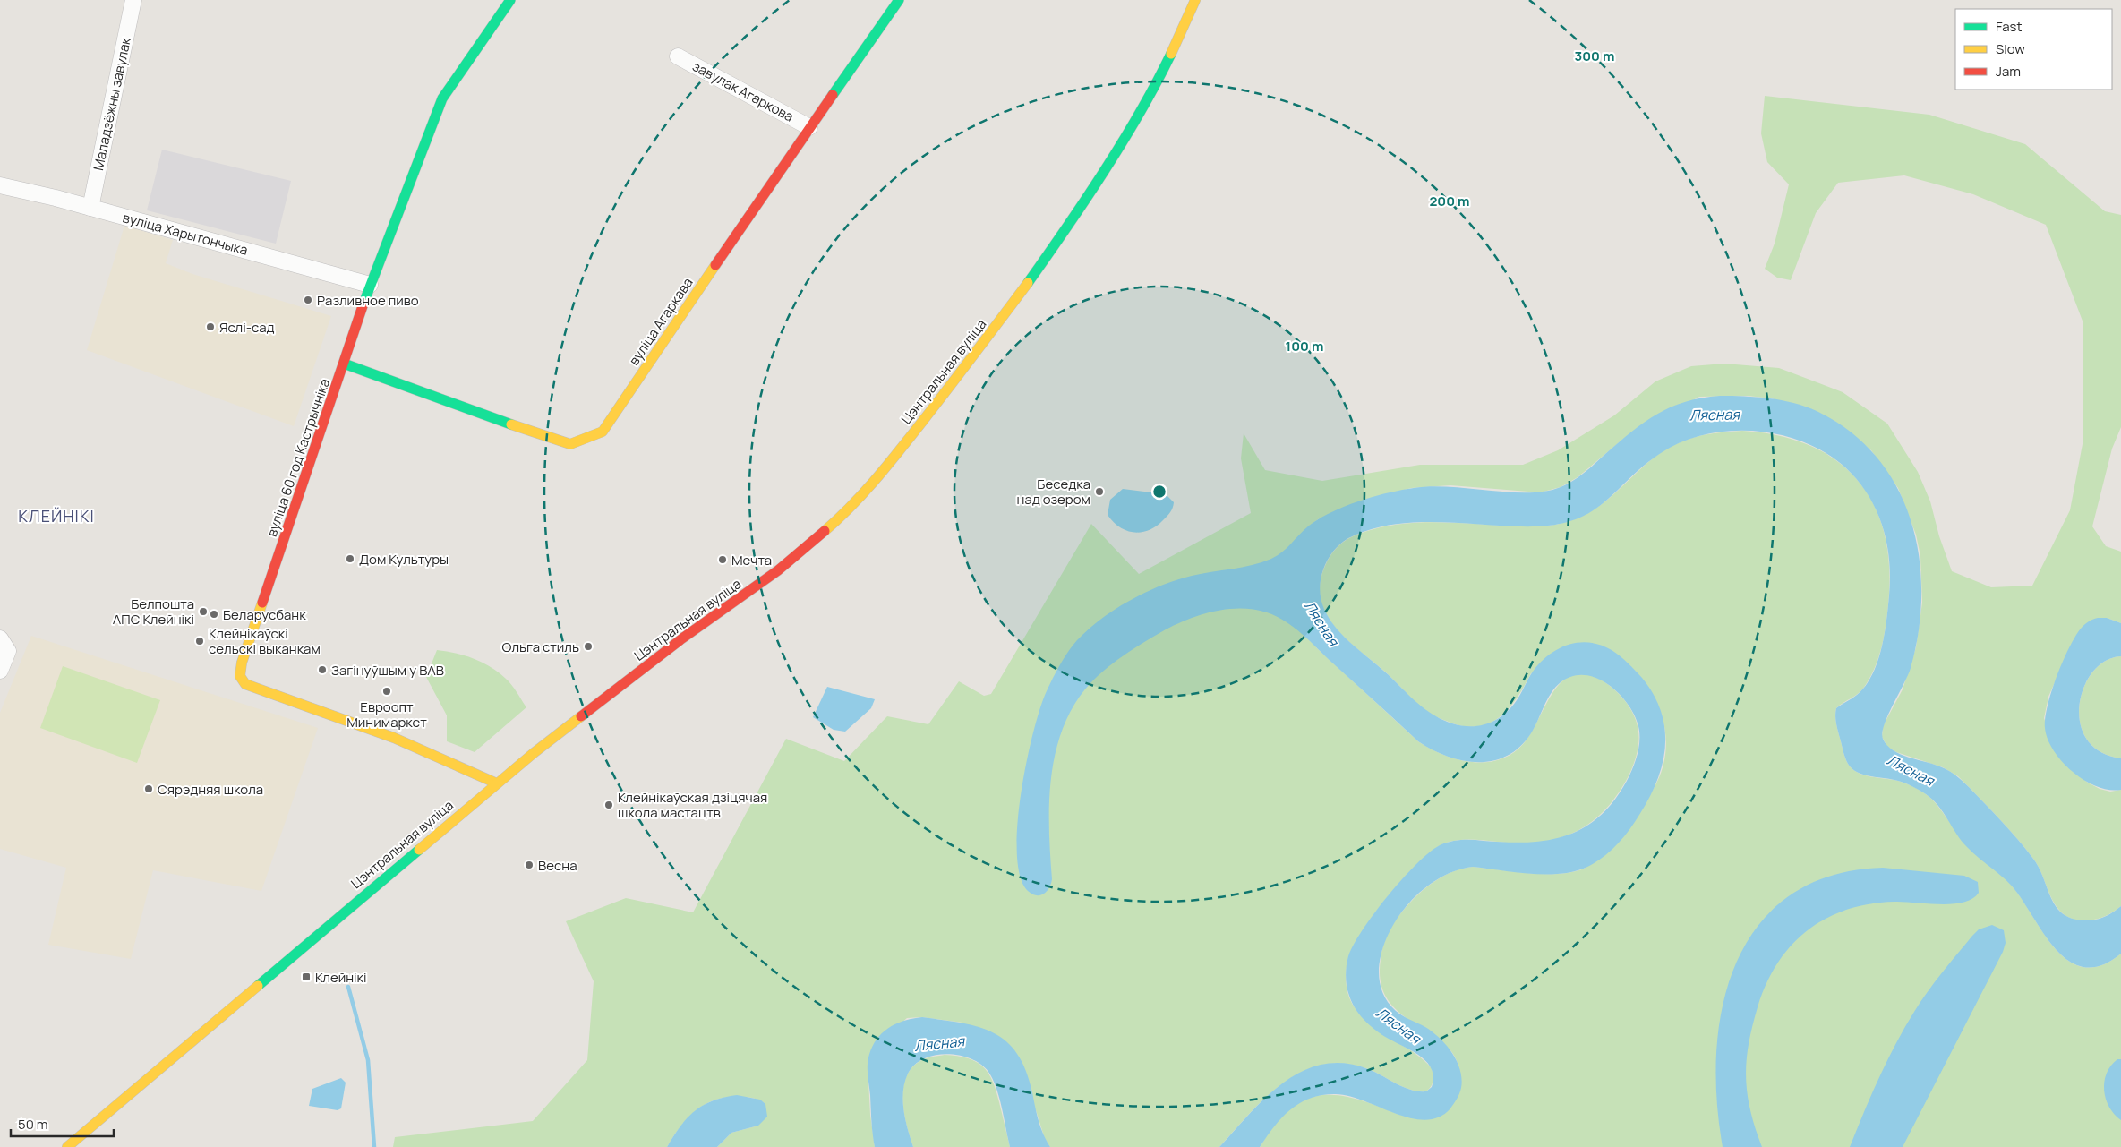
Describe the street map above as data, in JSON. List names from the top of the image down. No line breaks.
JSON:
{"streets":{"street":["завулак Агаркова","Маладзёжны завулак","вуліца Харытончыка","вуліца Агаркава","Цэнтральная вуліца","вуліца 60 год Кастрычніка"]},"crossings":[["завулак Агаркова","вуліца Агаркава"],["Маладзёжны завулак","вуліца Харытончыка"],["вуліца Харытончыка","вуліца 60 год Кастрычніка"],["вуліца Агаркава","вуліца 60 год Кастрычніка"],["Цэнтральная вуліца","вуліца 60 год Кастрычніка"]],"districts":["КЛЕЙНІКІ"],"water":["Лясная"],"places":{"other":["Разливное пиво","Яслі-сад","Беседка над озером","Дом Культуры","Мечта","Белпошта АПС Клейнікі","Беларусбанк","Клейнікаўскі сельскі выканкам","Ольга стиль","Загінуўшым у ВАВ","Евроопт Минимаркет","Сярэдняя школа","Клейнікаўская дзіцячая школа мастацтв","Весна"],"transit":["Клейнікі"]},"legend":["Fast","Slow","Jam"],"scale_bar":"50 m","rings":["300 m","200 m","100 m"]}
